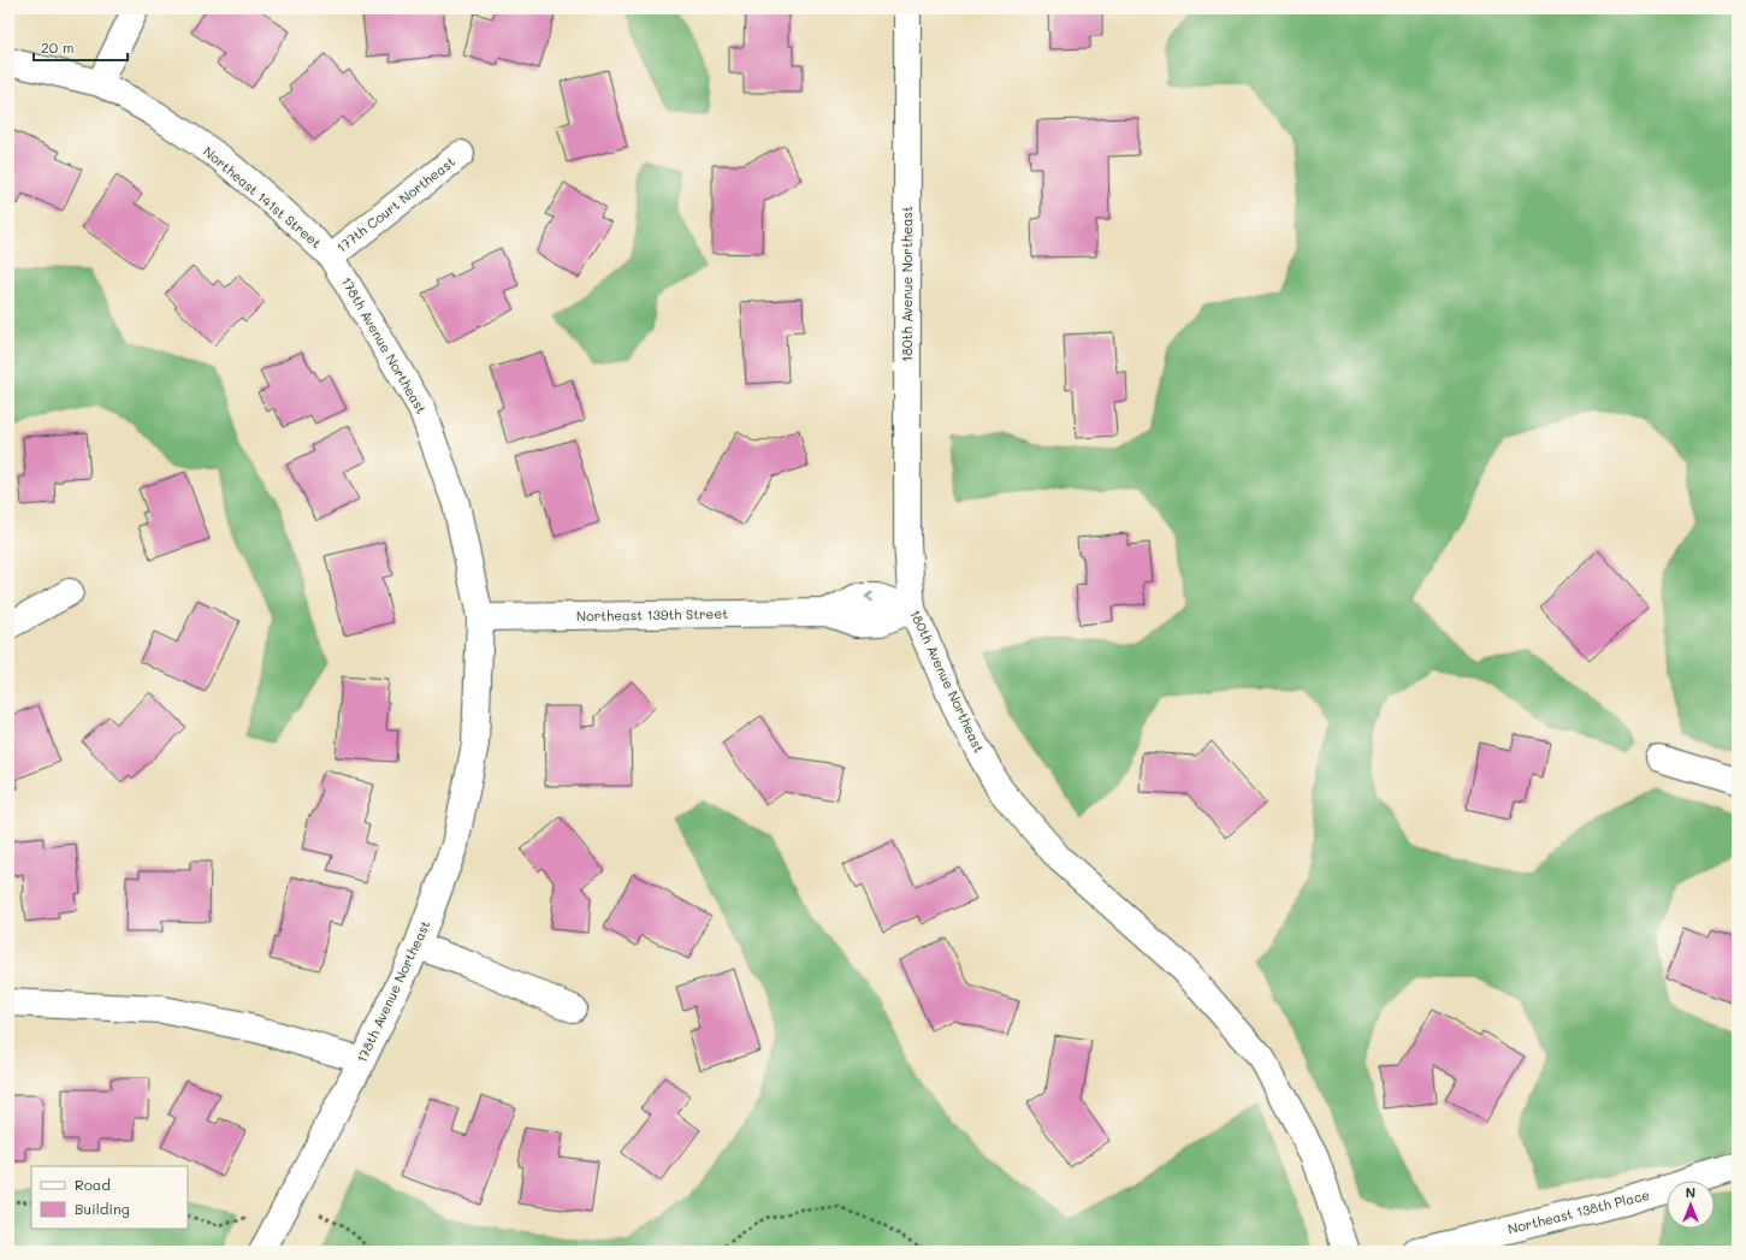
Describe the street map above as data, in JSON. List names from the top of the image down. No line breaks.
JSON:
{"streets":{"street":["Northeast 141st Street","177th Court Northeast","180th Avenue Northeast","178th Avenue Northeast","Northeast 139th Street","Northeast 138th Place"]},"crossings":[["Northeast 141st Street","177th Court Northeast"],["Northeast 141st Street","178th Avenue Northeast"],["177th Court Northeast","178th Avenue Northeast"],["180th Avenue Northeast","Northeast 139th Street"],["178th Avenue Northeast","Northeast 139th Street"]],"legend":["Road","Building"],"scale_bar":"20 m","north":"top"}
